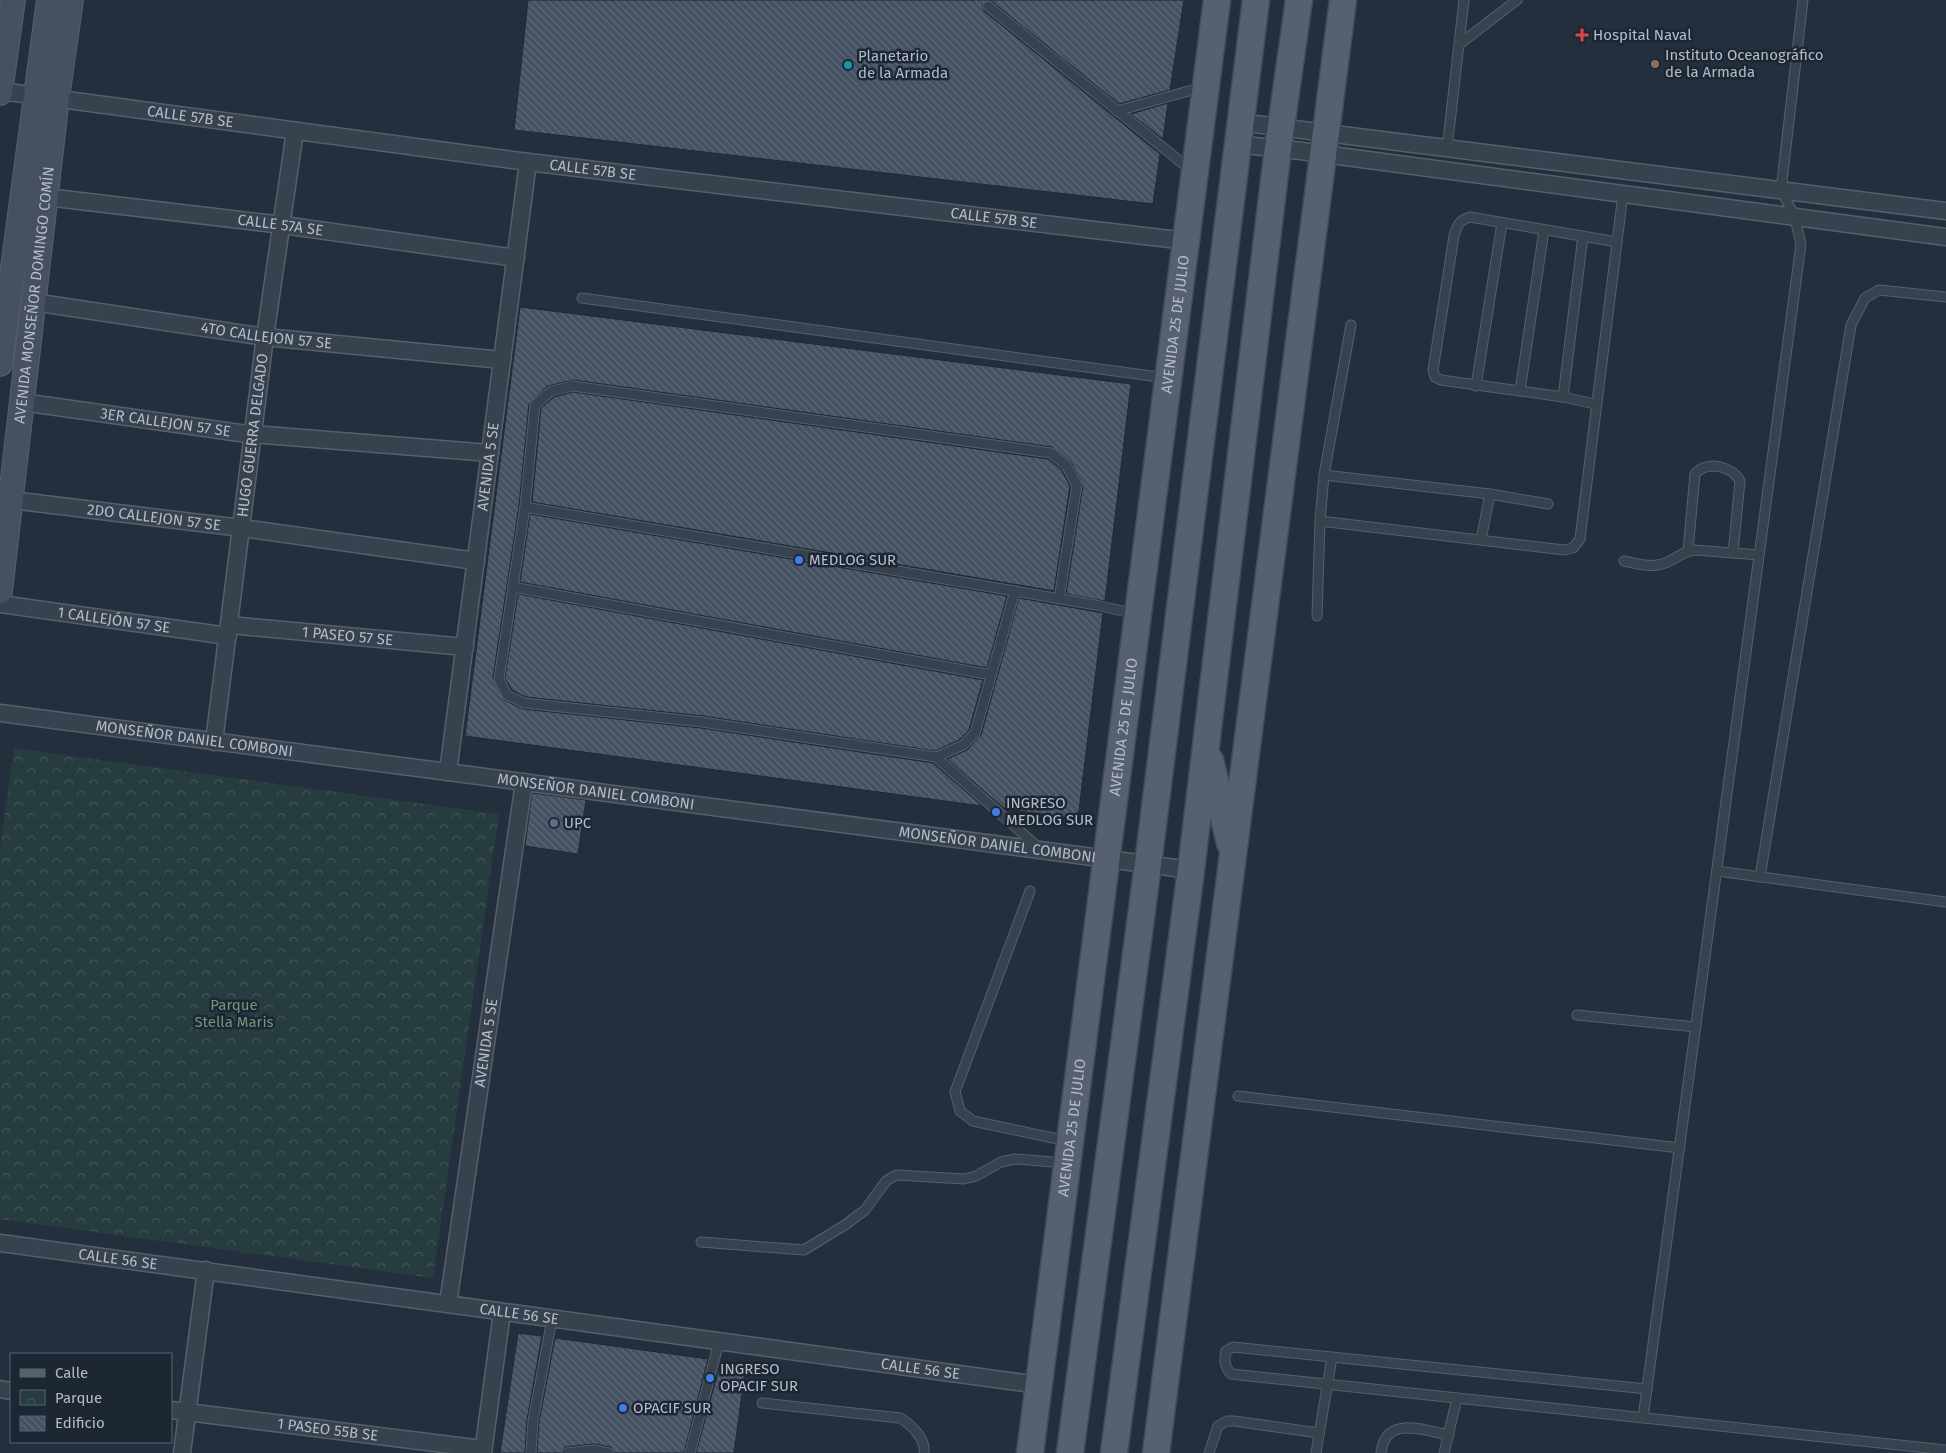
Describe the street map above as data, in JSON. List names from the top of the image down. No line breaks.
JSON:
{"streets":{"main road":["AVENIDA MONSEÑOR DOMINGO COMÍN","AVENIDA 25 DE JULIO"],"street":["CALLE 57B SE","CALLE 57A SE","4TO CALLEJON 57 SE","3ER CALLEJON 57 SE","HUGO GUERRA DELGADO","AVENIDA 5 SE","2DO CALLEJON 57 SE","1 CALLEJÓN 57 SE","1 PASEO 57 SE","MONSEÑOR DANIEL COMBONI","CALLE 56 SE","1 PASEO 55B SE"]},"crossings":[["CALLE 57B SE","AVENIDA MONSEÑOR DOMINGO COMÍN"],["CALLE 57B SE","AVENIDA 25 DE JULIO"],["CALLE 57B SE","HUGO GUERRA DELGADO"],["CALLE 57B SE","AVENIDA 5 SE"],["CALLE 57A SE","AVENIDA MONSEÑOR DOMINGO COMÍN"],["CALLE 57A SE","HUGO GUERRA DELGADO"],["CALLE 57A SE","AVENIDA 5 SE"],["AVENIDA MONSEÑOR DOMINGO COMÍN","4TO CALLEJON 57 SE"],["AVENIDA MONSEÑOR DOMINGO COMÍN","3ER CALLEJON 57 SE"],["AVENIDA MONSEÑOR DOMINGO COMÍN","2DO CALLEJON 57 SE"],["AVENIDA 25 DE JULIO","MONSEÑOR DANIEL COMBONI"],["AVENIDA 25 DE JULIO","CALLE 56 SE"],["4TO CALLEJON 57 SE","HUGO GUERRA DELGADO"],["4TO CALLEJON 57 SE","AVENIDA 5 SE"],["3ER CALLEJON 57 SE","HUGO GUERRA DELGADO"],["3ER CALLEJON 57 SE","AVENIDA 5 SE"],["HUGO GUERRA DELGADO","2DO CALLEJON 57 SE"],["HUGO GUERRA DELGADO","1 CALLEJÓN 57 SE"],["HUGO GUERRA DELGADO","1 PASEO 57 SE"],["HUGO GUERRA DELGADO","MONSEÑOR DANIEL COMBONI"],["AVENIDA 5 SE","2DO CALLEJON 57 SE"],["AVENIDA 5 SE","1 PASEO 57 SE"],["AVENIDA 5 SE","MONSEÑOR DANIEL COMBONI"],["AVENIDA 5 SE","CALLE 56 SE"],["1 CALLEJÓN 57 SE","1 PASEO 57 SE"]],"parks":["Parque Stella Maris"],"places":{"health":["Hospital Naval"],"other":["Instituto Oceanográfico de la Armada","Planetario de la Armada","MEDLOG SUR","INGRESO MEDLOG SUR","UPC","INGRESO OPACIF SUR","OPACIF SUR"]},"legend":["Calle","Parque","Edificio"]}
